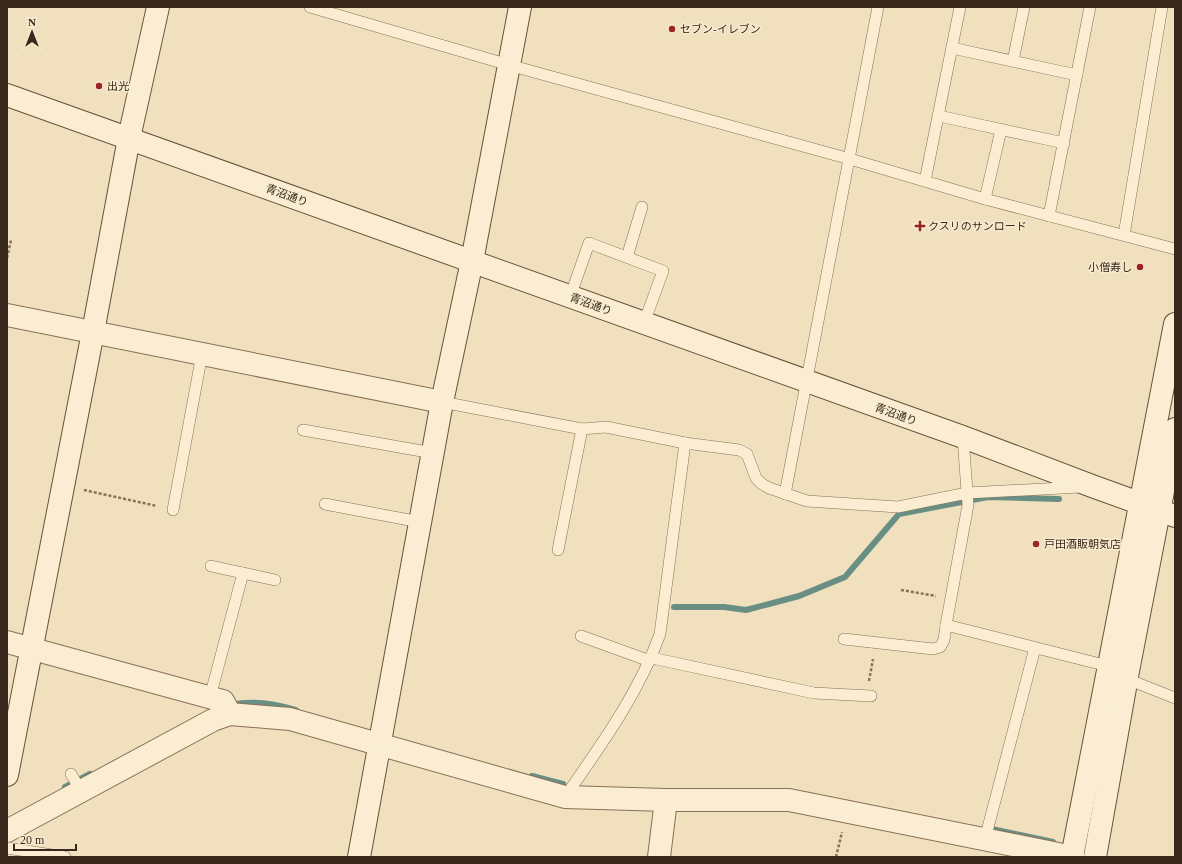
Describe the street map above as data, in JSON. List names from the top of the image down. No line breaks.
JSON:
{"streets":{"street":["青沼通り"]},"places":{"other":["セブン-イレブン","出光","小僧寿し","戸田酒販朝気店"],"health":["クスリのサンロード"]},"scale_bar":"20 m","north":"top"}
